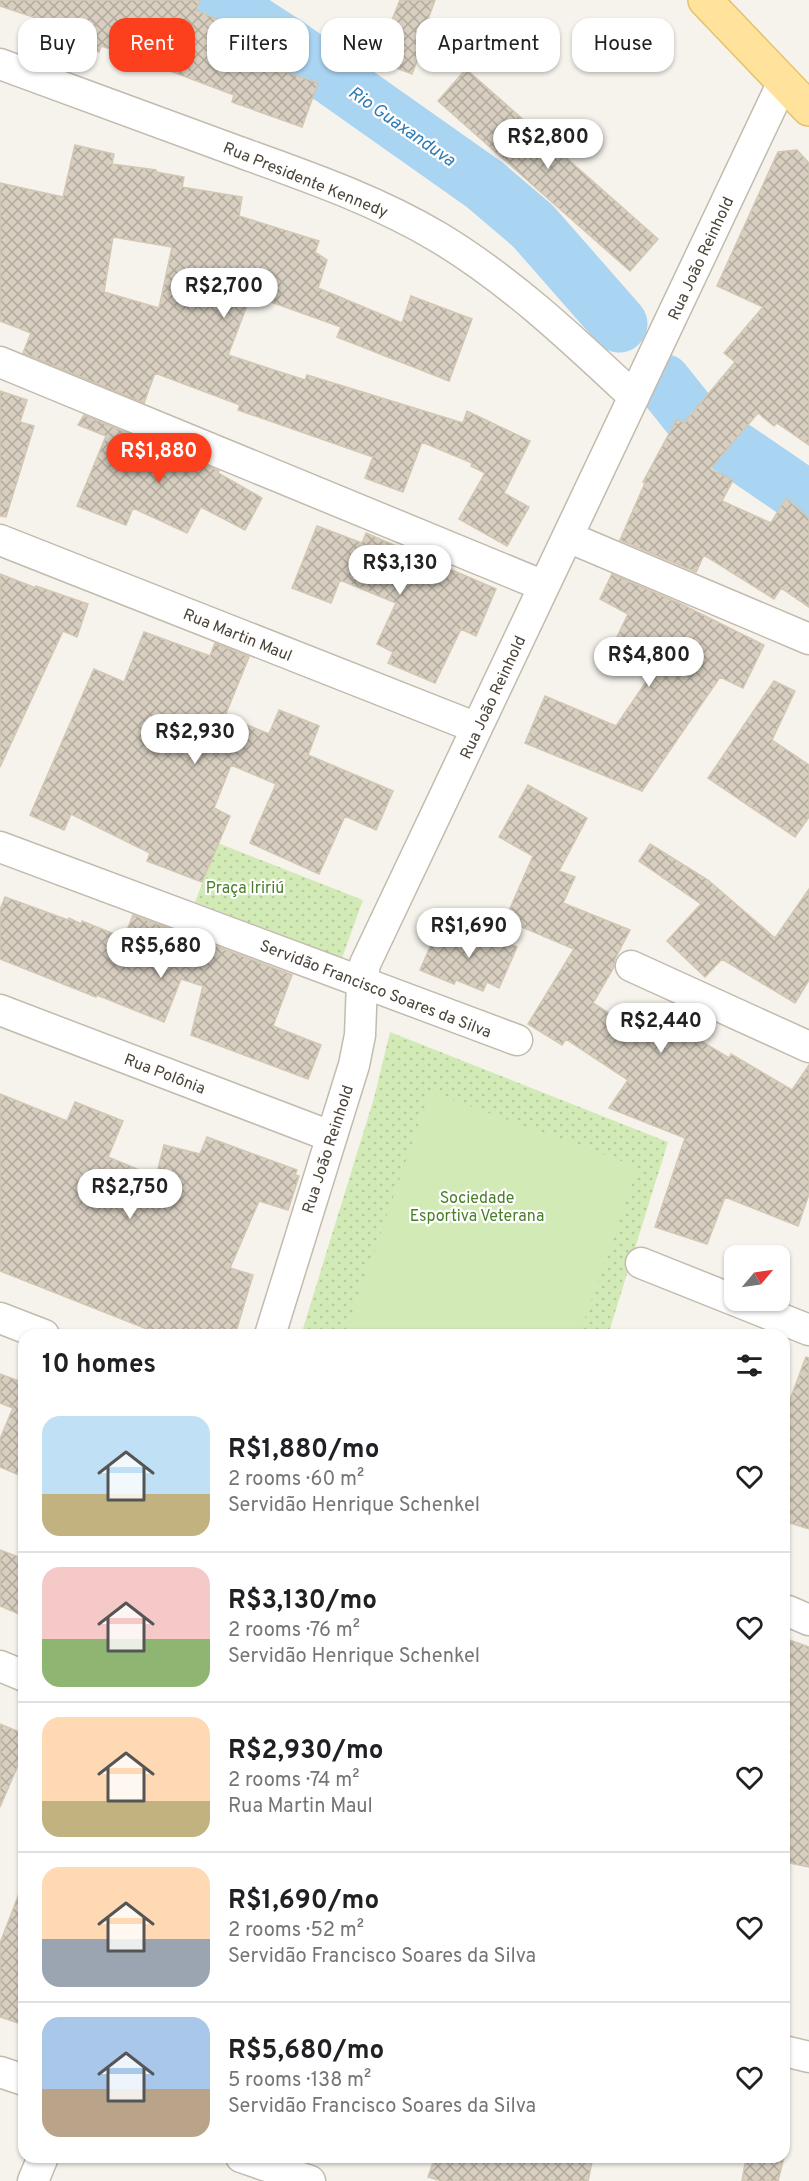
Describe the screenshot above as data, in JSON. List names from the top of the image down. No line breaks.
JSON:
{"streets":{"street":["Rua Presidente Kennedy","Rua João Reinhold","Rua Martin Maul","Servidão Francisco Soares da Silva","Rua Polônia"]},"crossings":[["Rua Presidente Kennedy","Rua João Reinhold"],["Rua João Reinhold","Rua Martin Maul"],["Rua João Reinhold","Servidão Francisco Soares da Silva"],["Rua João Reinhold","Rua Polônia"]],"water":["Rio Guaxanduva"],"parks":["Praça Iririú","Sociedade Esportiva Veterana"],"north":"top right","page":{"chip":["Buy","Rent","Filters","New","Apartment","House"],"price":["R$2,800","R$2,700","R$1,880","R$3,130","R$4,800","R$2,930","R$1,690","R$5,680","R$2,440","R$2,750"],"heading":"10 homes","list":[{"name":"R$1,880/mo","note":"2 rooms · 60 m² · Servidão Henrique Schenkel"},{"name":"R$3,130/mo","note":"2 rooms · 76 m² · Servidão Henrique Schenkel"},{"name":"R$2,930/mo","note":"2 rooms · 74 m² · Rua Martin Maul"},{"name":"R$1,690/mo","note":"2 rooms · 52 m² · Servidão Francisco Soares da Silva"},{"name":"R$5,680/mo","note":"5 rooms · 138 m² · Servidão Francisco Soares da Silva"}]}}
